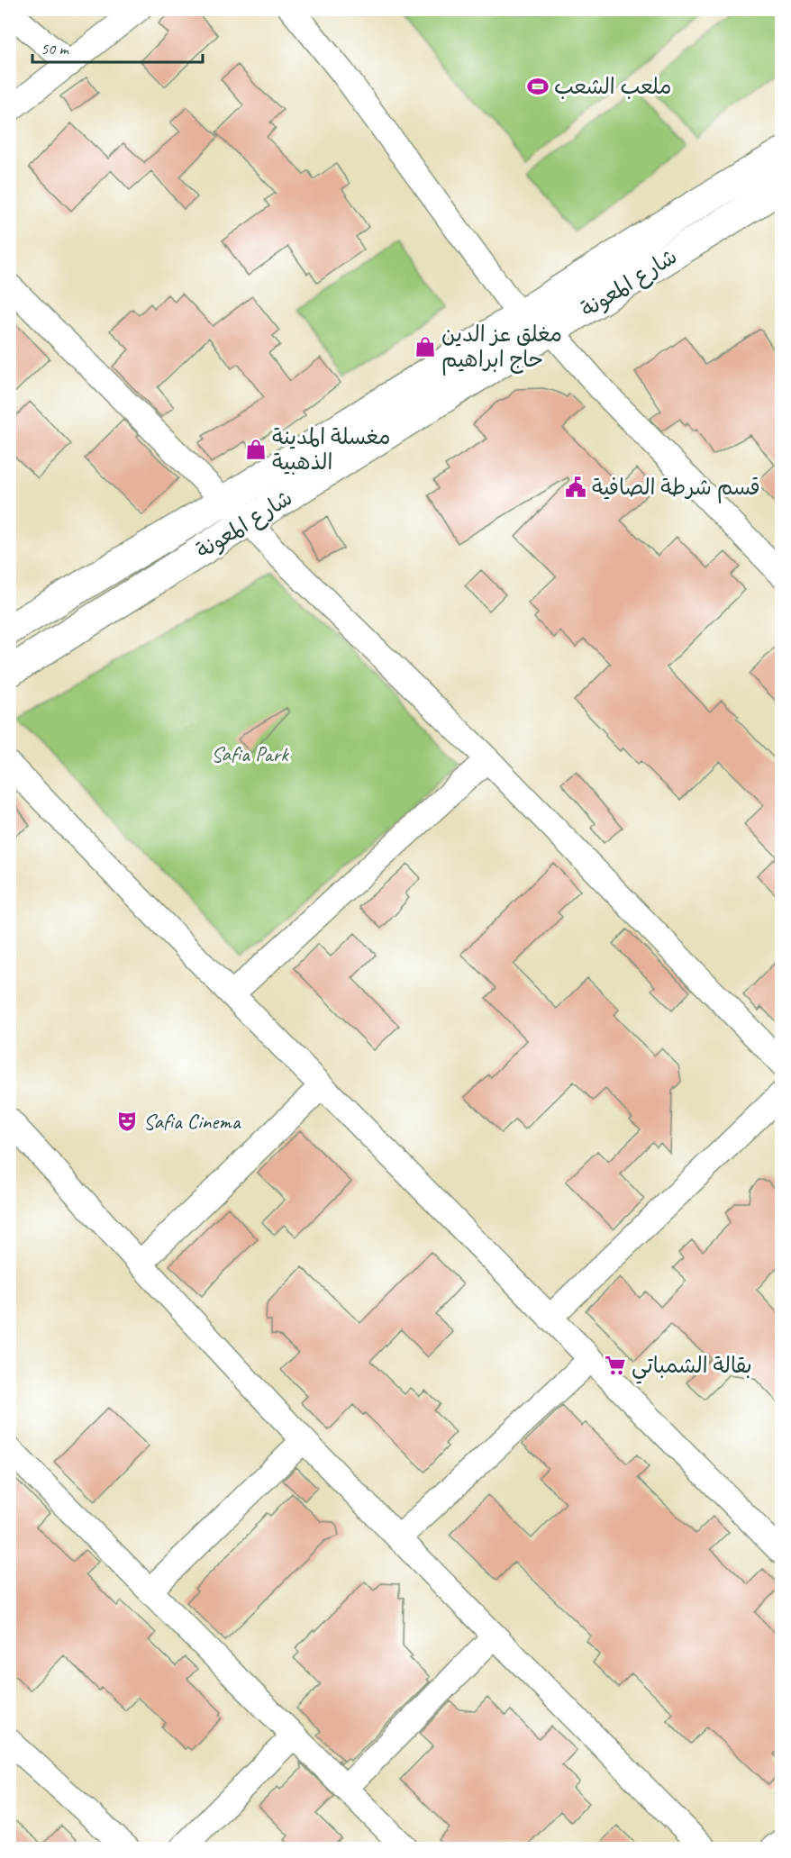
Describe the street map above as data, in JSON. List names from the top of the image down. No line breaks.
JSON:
{"streets":{"highway":["شارع المعونة"]},"parks":["Safia Park"],"places":{"sports":["ملعب الشعب"],"shop":["مغلق عز الدين حاج ابراهيم","مغسلة المدينة الذهبية"],"public building":["قسم شرطة الصافية"],"theatre":["Safia Cinema"],"supermarket":["بقالة الشمباتي"]},"scale_bar":"50 m"}
